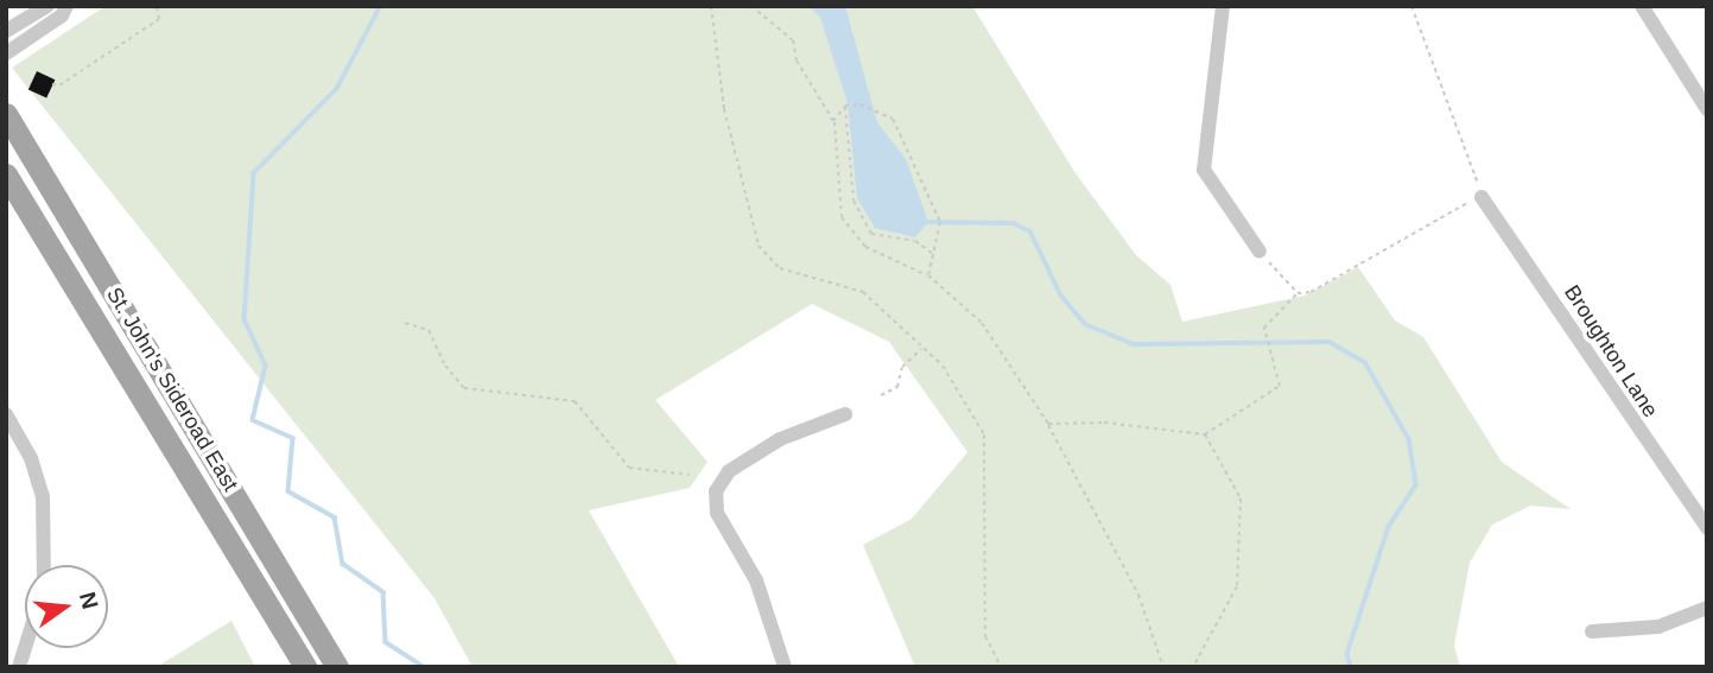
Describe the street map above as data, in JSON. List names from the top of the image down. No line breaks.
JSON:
{"streets":{"main road":["St. John's Sideroad East"],"street":["Broughton Lane"]},"north":"right"}
